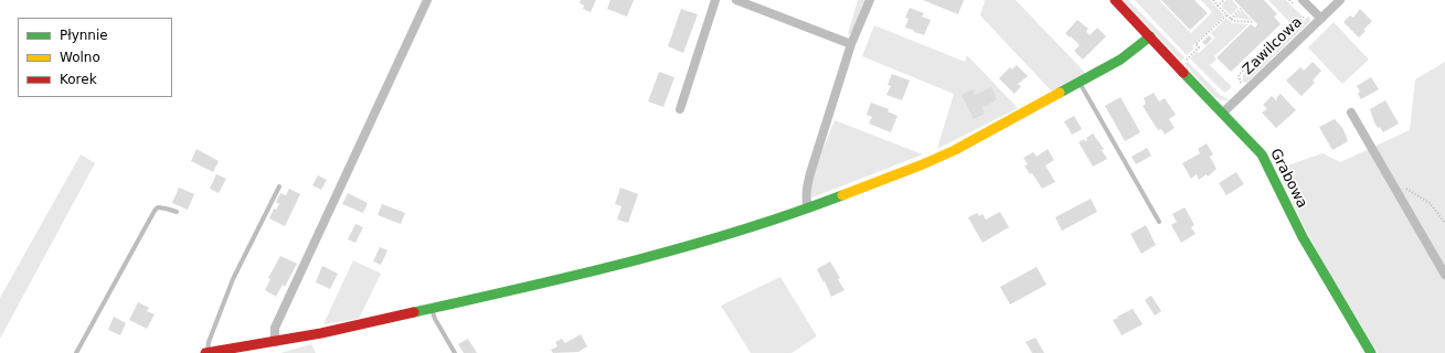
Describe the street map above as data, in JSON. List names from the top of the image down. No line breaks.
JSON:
{"streets":{"street":["Zawilcowa","Grabowa"]},"crossings":[["Zawilcowa","Grabowa"]],"legend":["Płynnie","Wolno","Korek"]}
